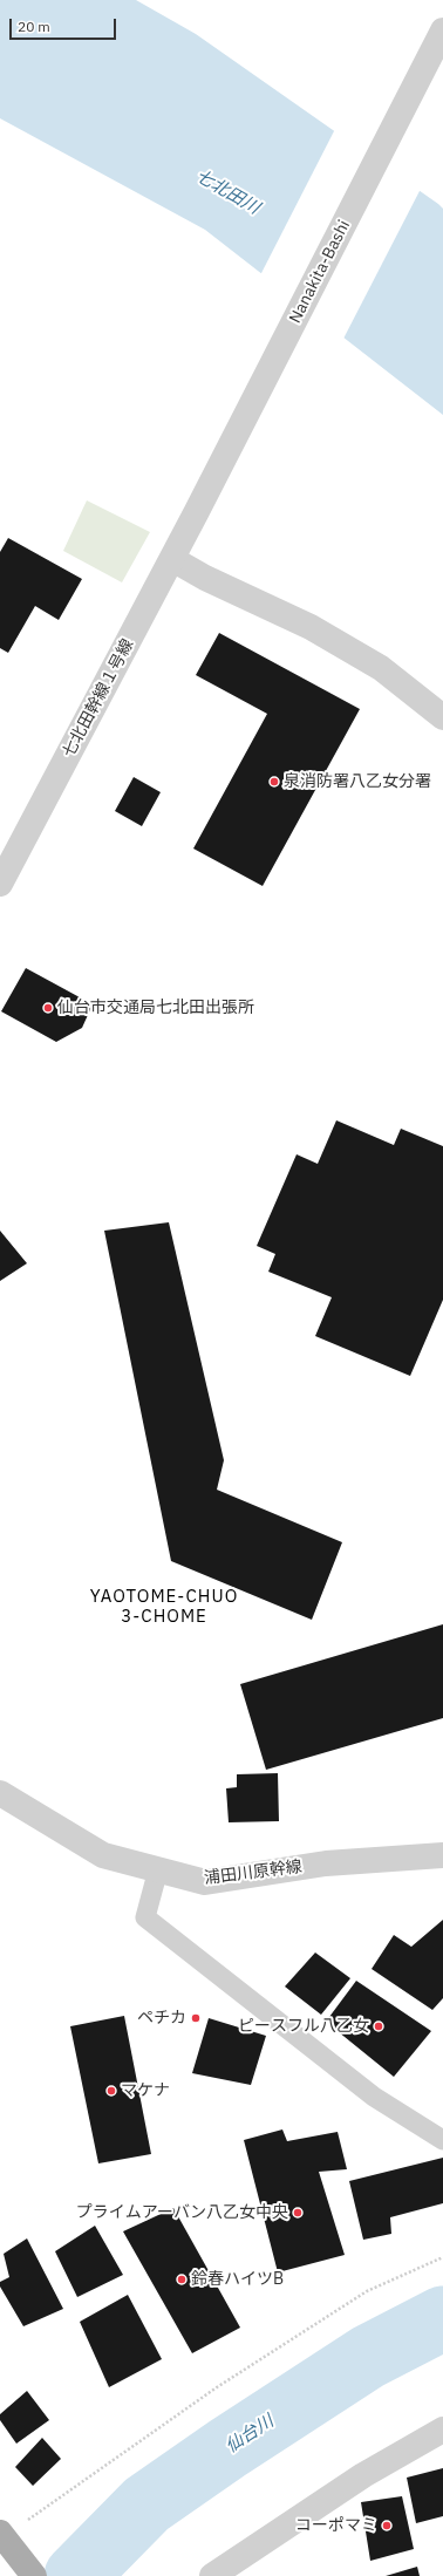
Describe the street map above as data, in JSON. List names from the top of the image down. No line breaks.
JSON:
{"streets":{"street":["Nanakita-Bashi","七北田幹線１号線","浦田川原幹線"]},"crossings":[["Nanakita-Bashi","七北田幹線１号線"]],"districts":["YAOTOME-CHUO 3-CHOME"],"water":["七北田川","仙台川"],"places":["泉消防署八乙女分署","仙台市交通局七北田出張所","ペチカ","ピースフル八乙女","マケナ","プライムアーバン八乙女中央","鈴春ハイツB","コーポマミ"],"scale_bar":"20 m"}
